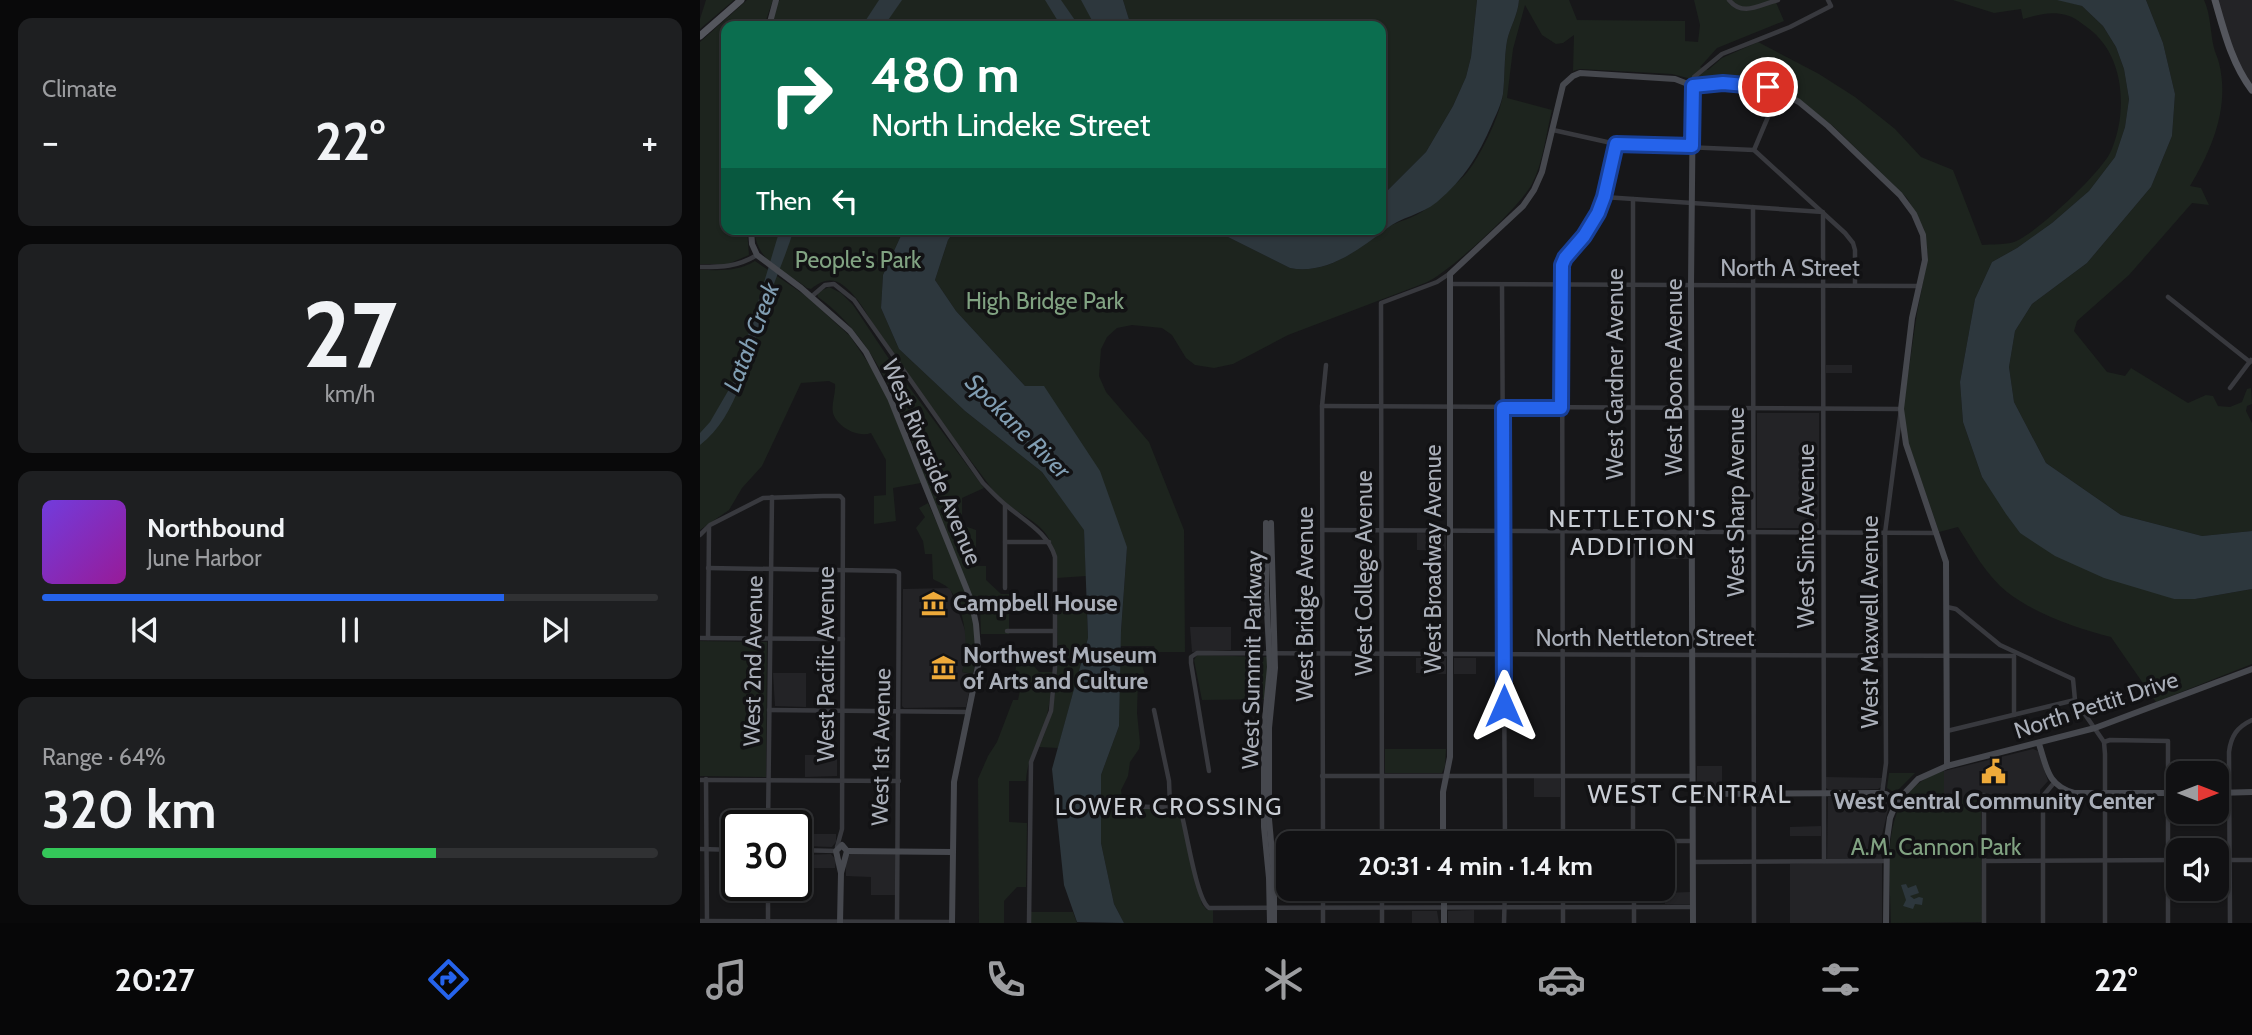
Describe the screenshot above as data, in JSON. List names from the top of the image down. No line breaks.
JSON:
{"streets":{"street":["North A Street","West Gardner Avenue","West Boone Avenue","West Riverside Avenue","West Sharp Avenue","West Sinto Avenue","West Broadway Avenue","West College Avenue","West Bridge Avenue","West Maxwell Avenue","North Nettleton Street","West Summit Parkway","West 2nd Avenue","West Pacific Avenue","North Pettit Drive","West 1st Avenue"]},"crossings":[["North A Street","West Gardner Avenue"],["North A Street","West Boone Avenue"],["North A Street","West Sharp Avenue"],["North A Street","West Sinto Avenue"],["North A Street","West Broadway Avenue"],["West Gardner Avenue","North Nettleton Street"],["West Boone Avenue","North Nettleton Street"],["West Sharp Avenue","North Nettleton Street"],["West Sinto Avenue","North Nettleton Street"],["West Broadway Avenue","West College Avenue"],["West Broadway Avenue","North Nettleton Street"],["West College Avenue","North Nettleton Street"],["West Bridge Avenue","North Nettleton Street"],["West Maxwell Avenue","North Nettleton Street"],["North Nettleton Street","West Summit Parkway"],["West 2nd Avenue","West Pacific Avenue"],["West Pacific Avenue","West 1st Avenue"]],"districts":["NETTLETON'S ADDITION","WEST CENTRAL","LOWER CROSSING"],"water":["Latah Creek","Spokane River"],"parks":["People's Park","High Bridge Park","A.M. Cannon Park"],"places":{"museum":["Campbell House","Northwest Museum of Arts and Culture"],"public building":["West Central Community Center"]},"north":"right","page":{"tile":["Climate",["27","km/h"],["Range · 64%","320 km"]],"turn":["480 m","North Lindeke Street"],"heat":["−","22°","+"],"then":"Then","song":["Northbound","June Harbor"],"limit":"30","trip":"20:31 · 4 min · 1.4 km","tabs":["20:27","22°"]}}
